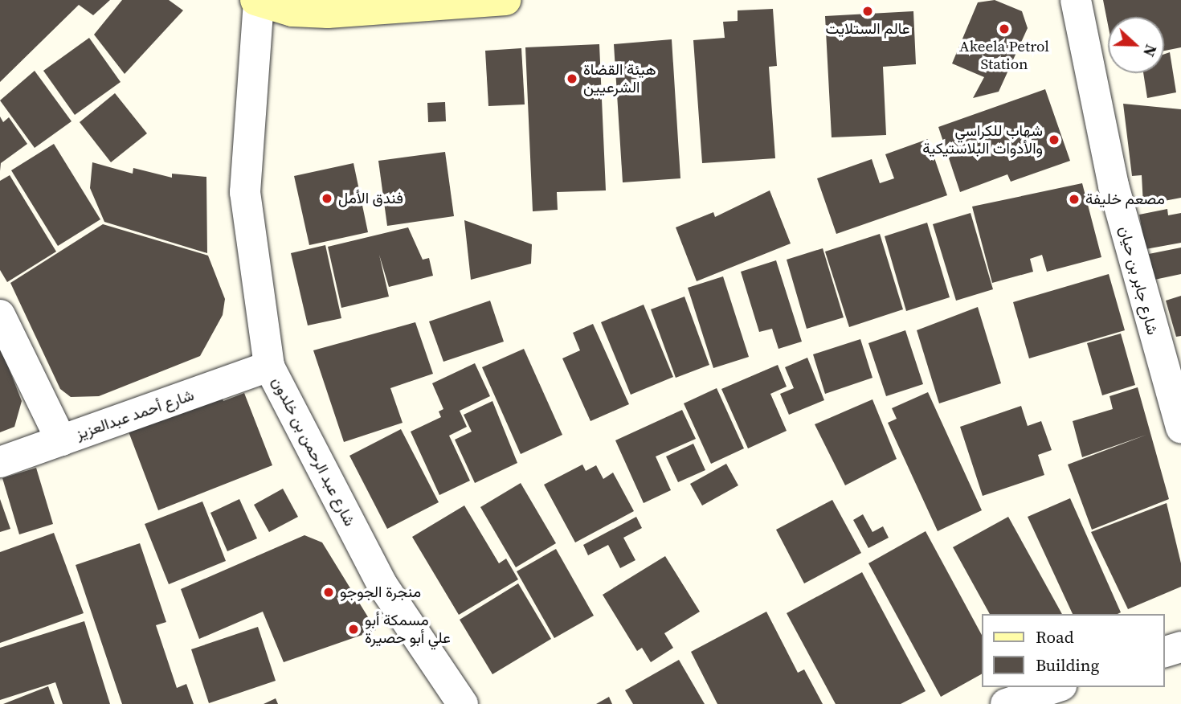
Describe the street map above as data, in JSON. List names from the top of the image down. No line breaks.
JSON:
{"streets":{"street":["شارع جابر بن حيان","شارع أحمد عبدالعزيز","شارع عبد الرحمن بن خلدون"]},"crossings":[["شارع أحمد عبدالعزيز","شارع عبد الرحمن بن خلدون"]],"places":["عالم الستلايت","Akeela Petrol Station","هيئة القضاة الشرعيين","شهاب للكراسي والأدوات البلاستيكية","فندق الأمل","مصعم خليفة","منجرة الجوجو","مسمكة أبو علي أبو حصيرة"],"legend":["Road","Building"],"north":"right"}
